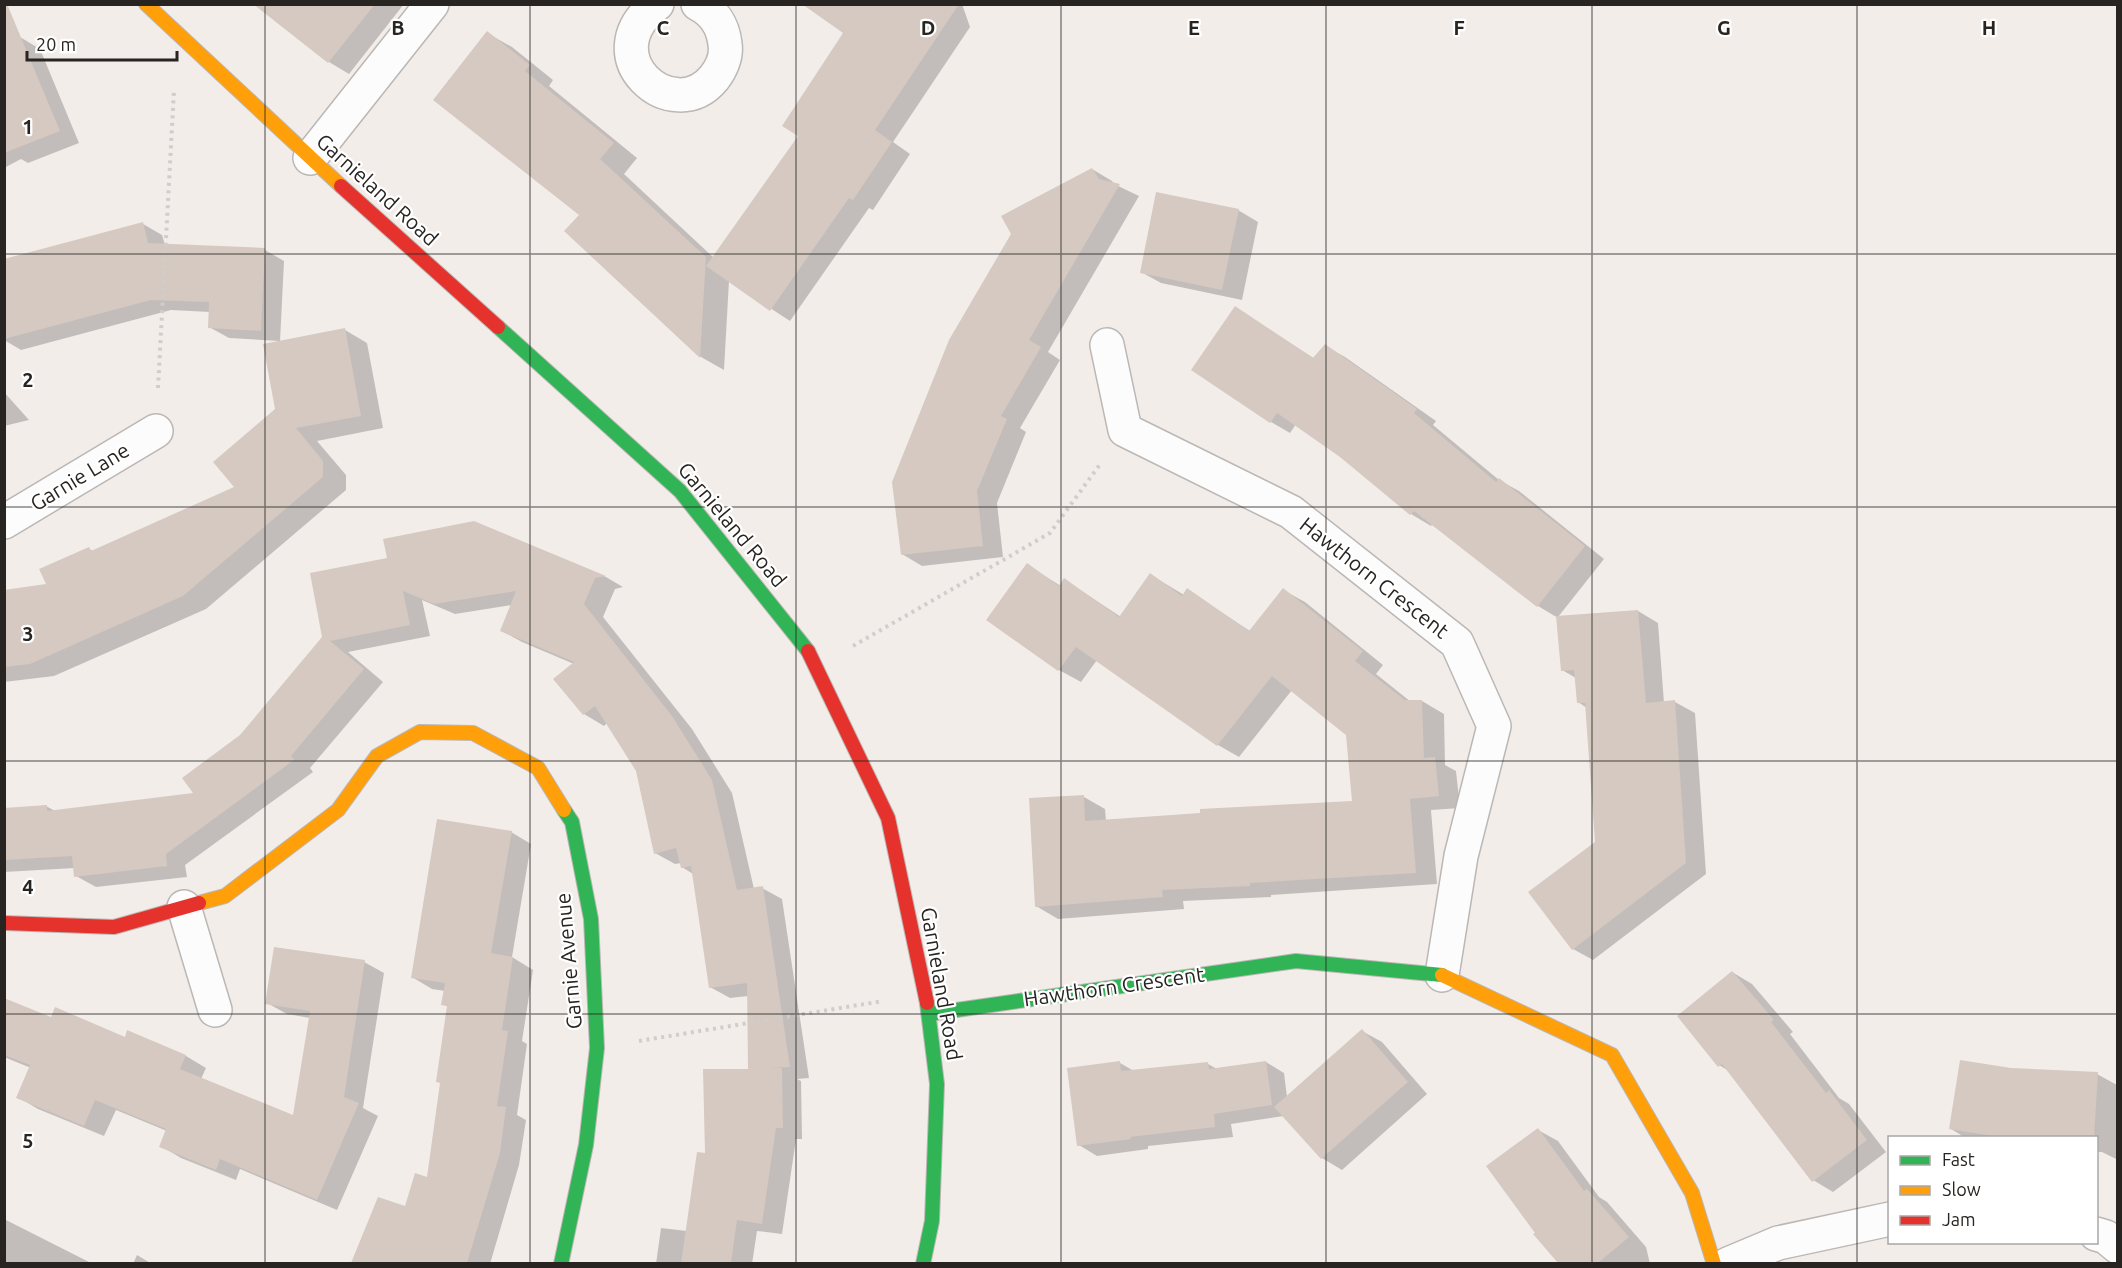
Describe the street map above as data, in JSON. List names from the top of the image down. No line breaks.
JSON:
{"streets":{"street":["Garnieland Road","Garnie Lane","Hawthorn Crescent","Garnie Avenue"]},"crossings":[["Garnieland Road","Hawthorn Crescent"]],"legend":["Fast","Slow","Jam"],"scale_bar":"20 m","grid":{"columns":["B","C","D","E","F","G","H"],"rows":["1","2","3","4","5"]}}
